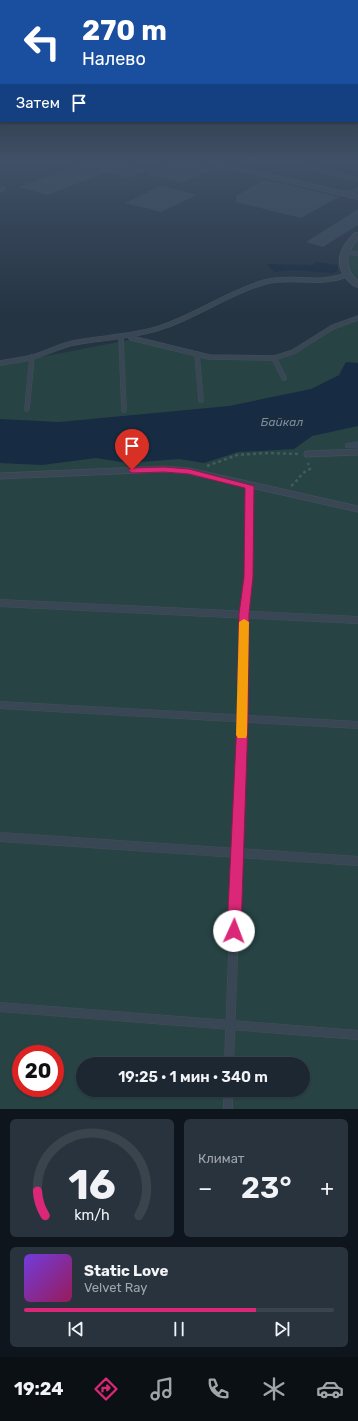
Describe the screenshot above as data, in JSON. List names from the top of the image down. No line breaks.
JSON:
{"water":["Байкал"],"page":{"turn":["270 m","Налево"],"then":"Затем","limit":"20","trip":"19:25 · 1 мин · 340 m","tile":"Климат","heat":["−","23°","+"],"song":["Static Love","Velvet Ray"],"tabs":"19:24","gauge":["16","km/h"]}}
